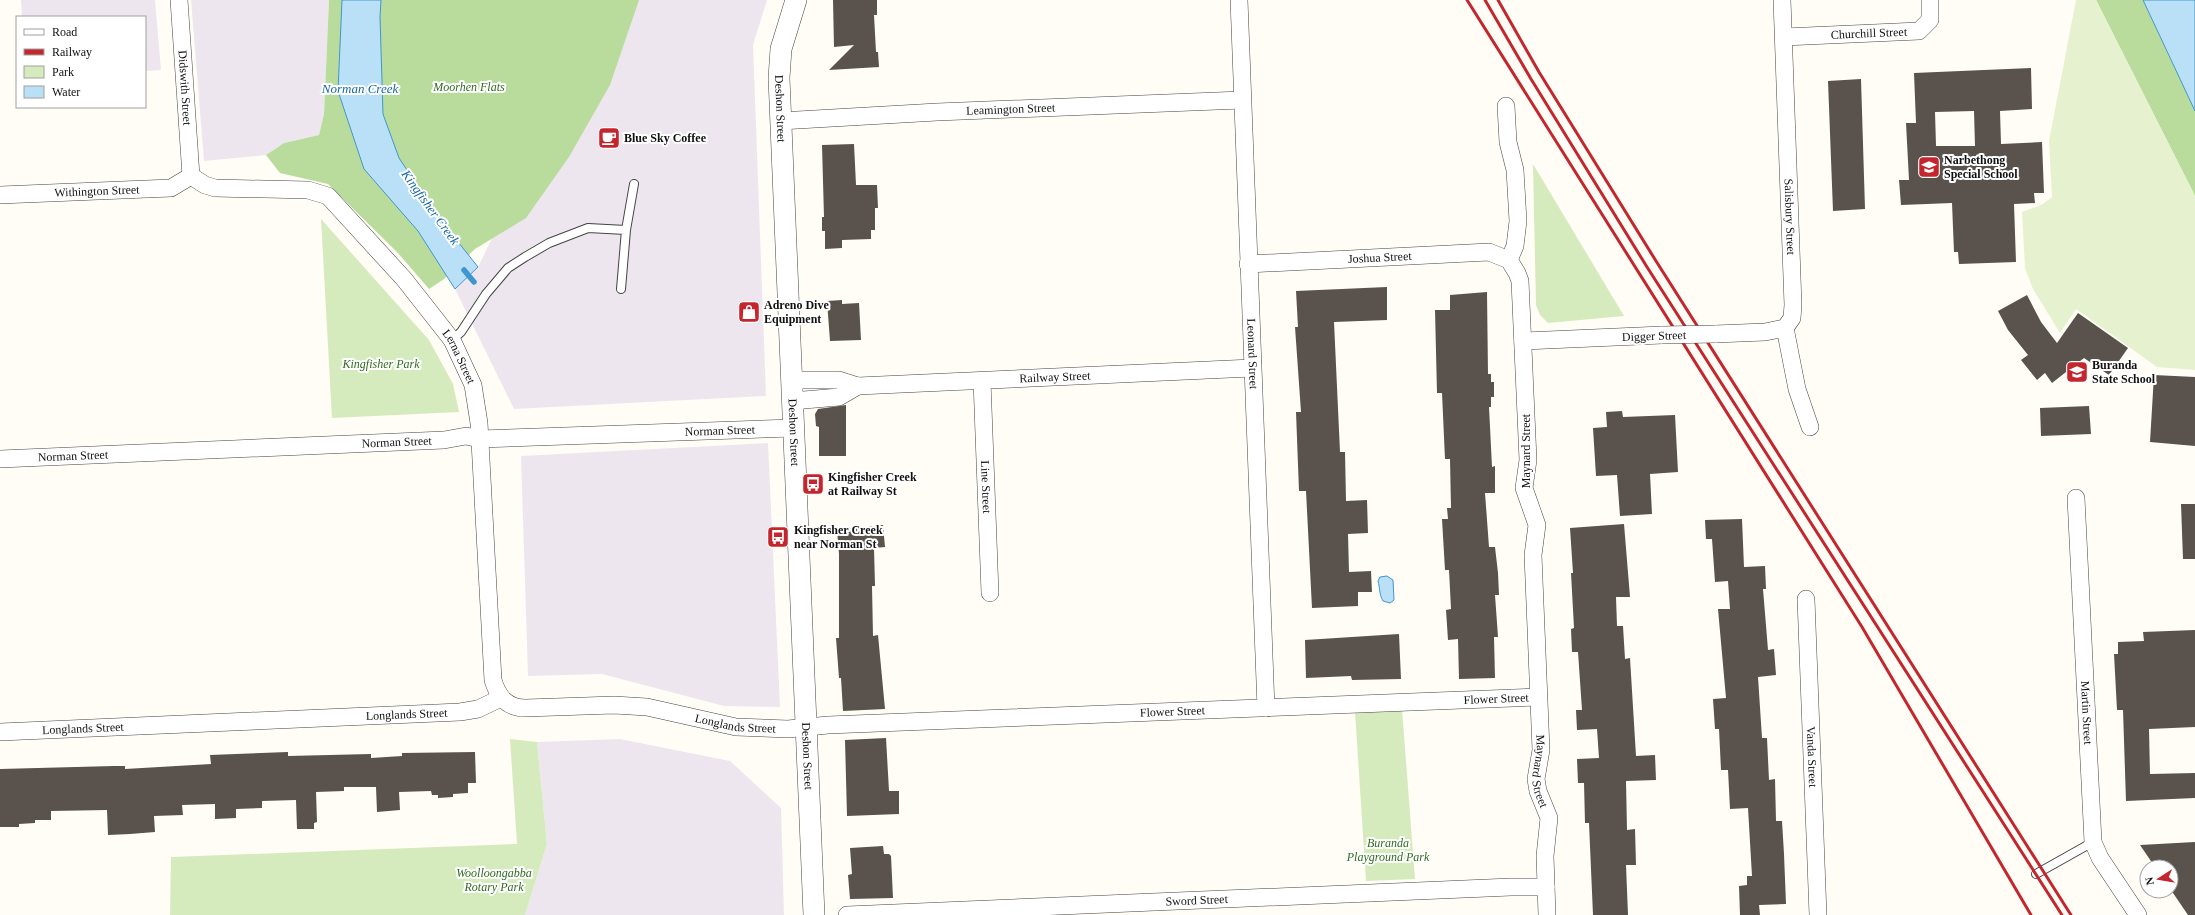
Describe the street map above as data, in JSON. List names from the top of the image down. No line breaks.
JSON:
{"streets":{"street":["Churchill Street","Didswith Street","Deshon Street","Leamington Street","Withington Street","Salisbury Street","Joshua Street","Digger Street","Leonard Street","Lerna Street","Railway Street","Norman Street","Maynard Street","Line Street","Flower Street","Martin Street","Longlands Street","Vanda Street","Sword Street"]},"crossings":[["Churchill Street","Salisbury Street"],["Didswith Street","Withington Street"],["Didswith Street","Lerna Street"],["Deshon Street","Leamington Street"],["Deshon Street","Railway Street"],["Deshon Street","Norman Street"],["Deshon Street","Flower Street"],["Deshon Street","Longlands Street"],["Leamington Street","Leonard Street"],["Withington Street","Lerna Street"],["Salisbury Street","Digger Street"],["Joshua Street","Leonard Street"],["Joshua Street","Maynard Street"],["Digger Street","Maynard Street"],["Leonard Street","Railway Street"],["Leonard Street","Flower Street"],["Lerna Street","Norman Street"],["Lerna Street","Longlands Street"],["Railway Street","Line Street"],["Maynard Street","Flower Street"],["Maynard Street","Sword Street"],["Flower Street","Longlands Street"]],"water":["Norman Creek","Kingfisher Creek"],"parks":["Moorhen Flats","Kingfisher Park","Buranda Playground Park","Woolloongabba Rotary Park"],"places":{"cafe":["Blue Sky Coffee"],"school or university":["Narbethong Special School","Buranda State School"],"shop":["Adreno Dive Equipment"],"bus stop":["Kingfisher Creek at Railway St","Kingfisher Creek near Norman St"]},"legend":["Road","Railway","Park","Water"],"north":"left"}
